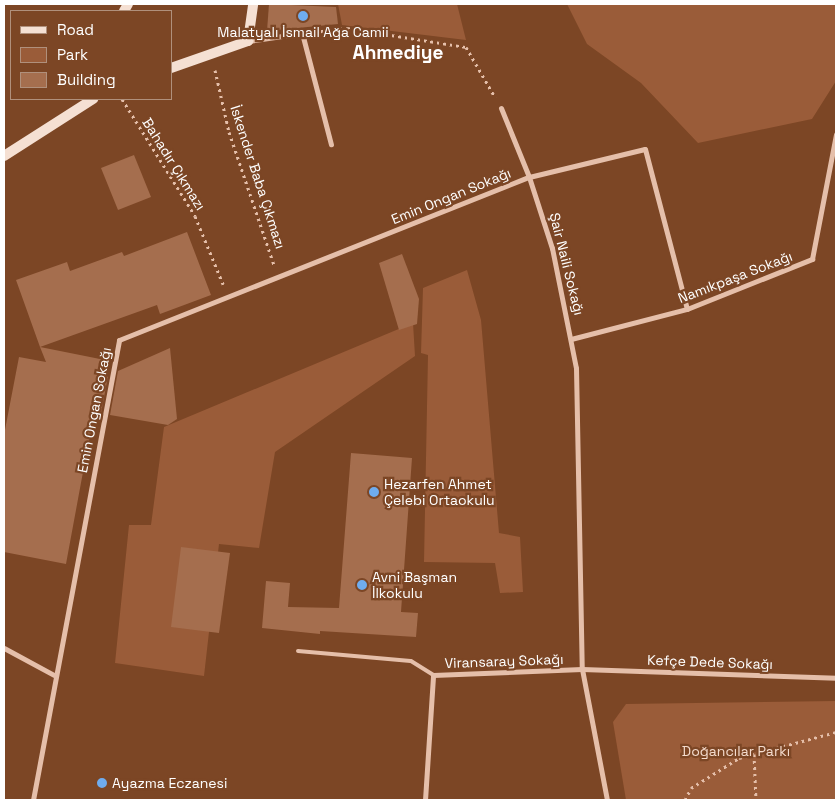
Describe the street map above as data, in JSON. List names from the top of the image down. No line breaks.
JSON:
{"streets":{"street":["Emin Ongan Sokağı","Şair Naili Sokağı","Namıkpaşa Sokağı","Viransaray Sokağı","Kefçe Dede Sokağı"],"path":["Bahadır Çıkmazı","İskender Baba Çıkmazı"]},"crossings":[["Bahadır Çıkmazı","Emin Ongan Sokağı"],["İskender Baba Çıkmazı","Emin Ongan Sokağı"],["Emin Ongan Sokağı","Şair Naili Sokağı"],["Emin Ongan Sokağı","Namıkpaşa Sokağı"],["Şair Naili Sokağı","Namıkpaşa Sokağı"],["Şair Naili Sokağı","Viransaray Sokağı"],["Şair Naili Sokağı","Kefçe Dede Sokağı"],["Viransaray Sokağı","Kefçe Dede Sokağı"]],"districts":["Ahmediye"],"parks":["Doğancılar Parkı"],"places":["Malatyalı İsmail Ağa Camii","Hezarfen Ahmet Çelebi Ortaokulu","Avni Başman İlkokulu","Ayazma Eczanesi"],"legend":["Road","Park","Building"]}
